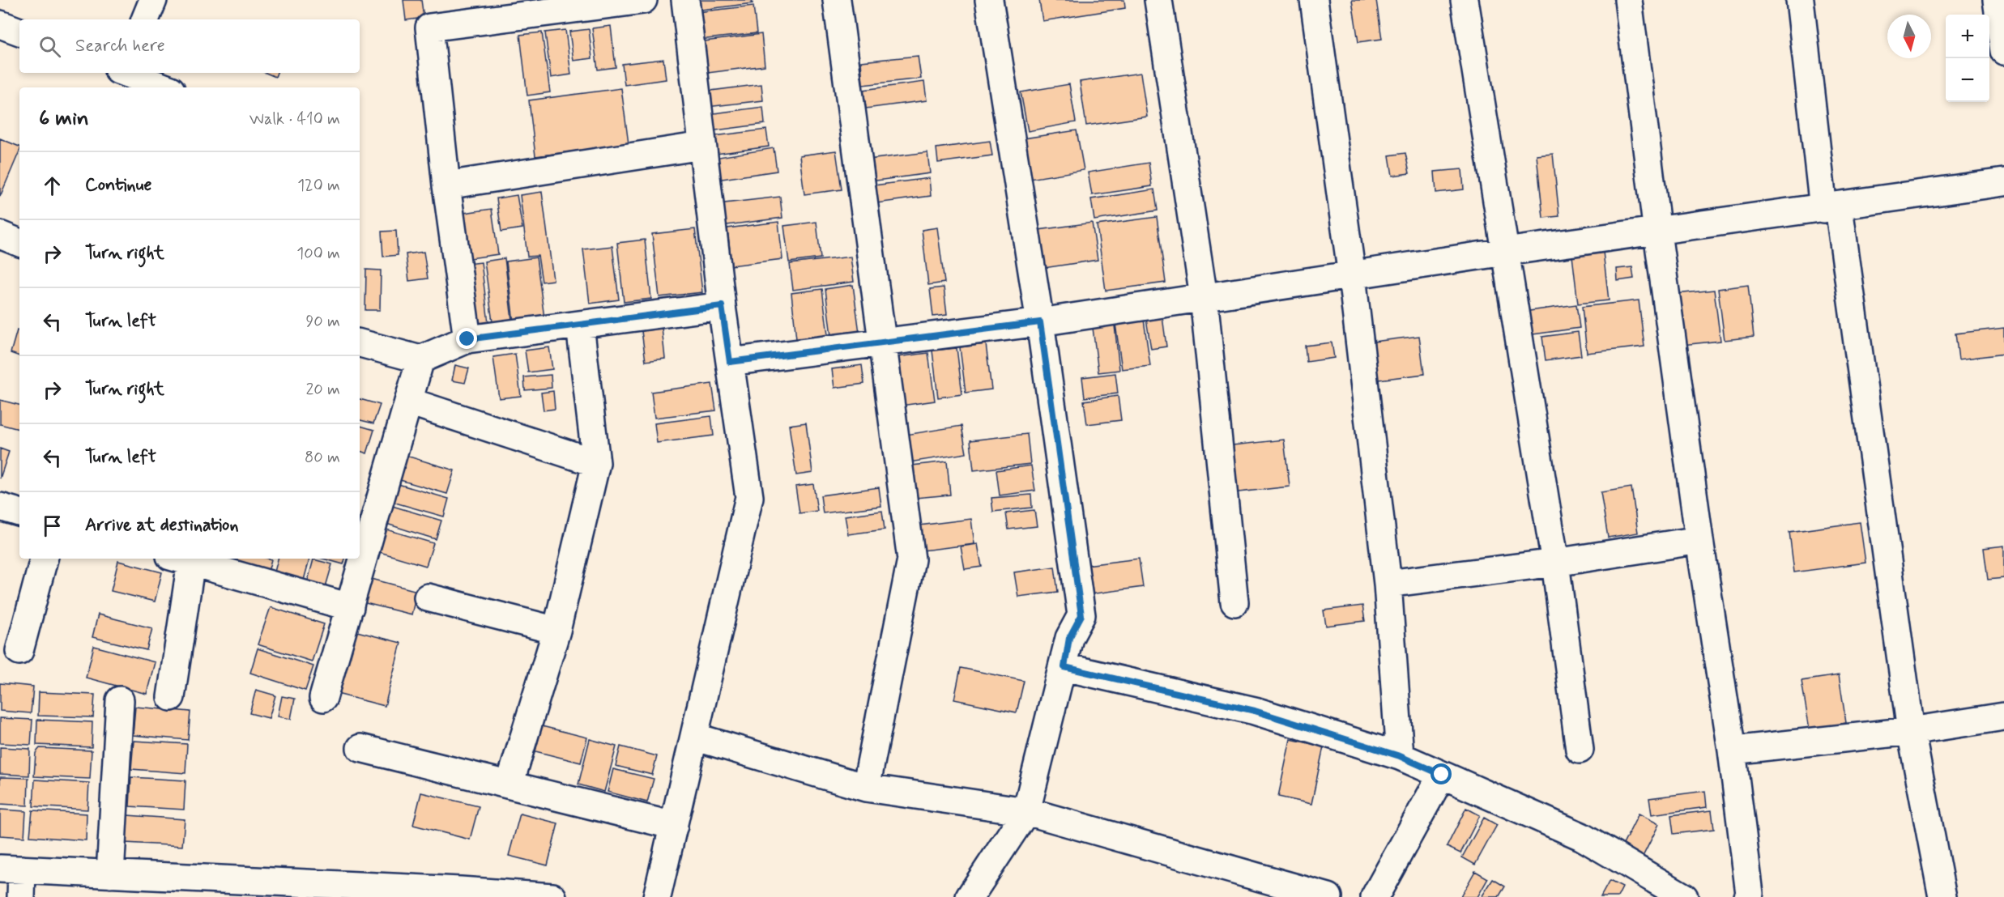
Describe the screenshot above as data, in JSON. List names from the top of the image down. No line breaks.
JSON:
{"north":"bottom","page":{"map_buttons":["+","−"],"search":"Search here","heading":["6 min","Walk · 410 m"],"list":[["Continue","120 m"],["Turn right","100 m"],["Turn left","90 m"],["Turn right","20 m"],["Turn left","80 m"],"Arrive at destination"]}}
